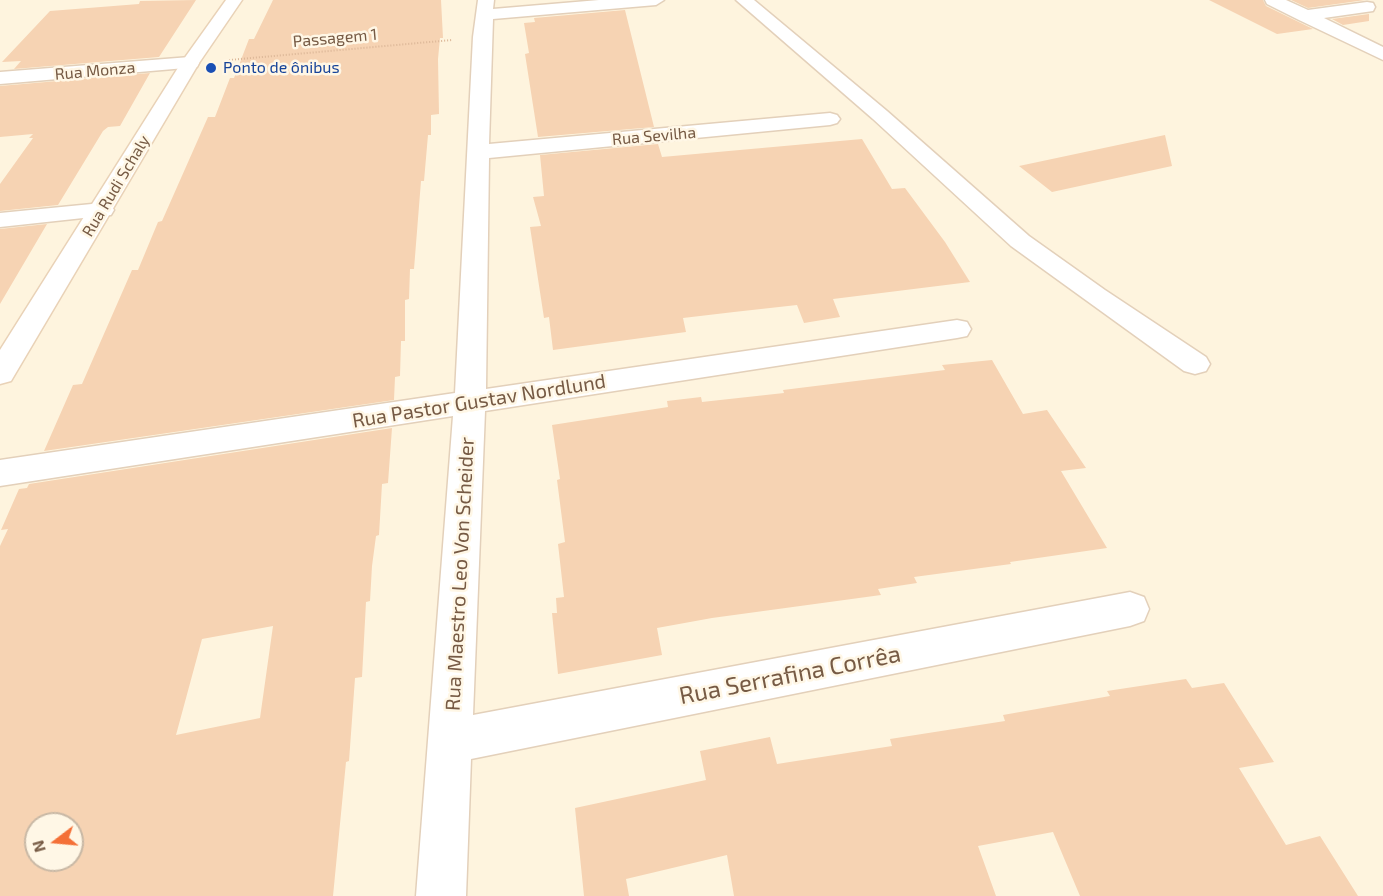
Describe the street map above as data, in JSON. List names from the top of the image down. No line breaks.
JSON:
{"streets":{"street":["Rua Monza","Rua Sevilha","Rua Rudi Schaly","Rua Pastor Gustav Nordlund","Rua Maestro Leo Von Scheider","Rua Serrafina Corrêa"],"path":["Passagem 1"]},"crossings":[["Passagem 1","Rua Monza"],["Passagem 1","Rua Rudi Schaly"],["Passagem 1","Rua Maestro Leo Von Scheider"],["Rua Monza","Rua Rudi Schaly"],["Rua Sevilha","Rua Maestro Leo Von Scheider"],["Rua Pastor Gustav Nordlund","Rua Maestro Leo Von Scheider"],["Rua Maestro Leo Von Scheider","Rua Serrafina Corrêa"]],"places":["Ponto de ônibus"],"north":"left"}
